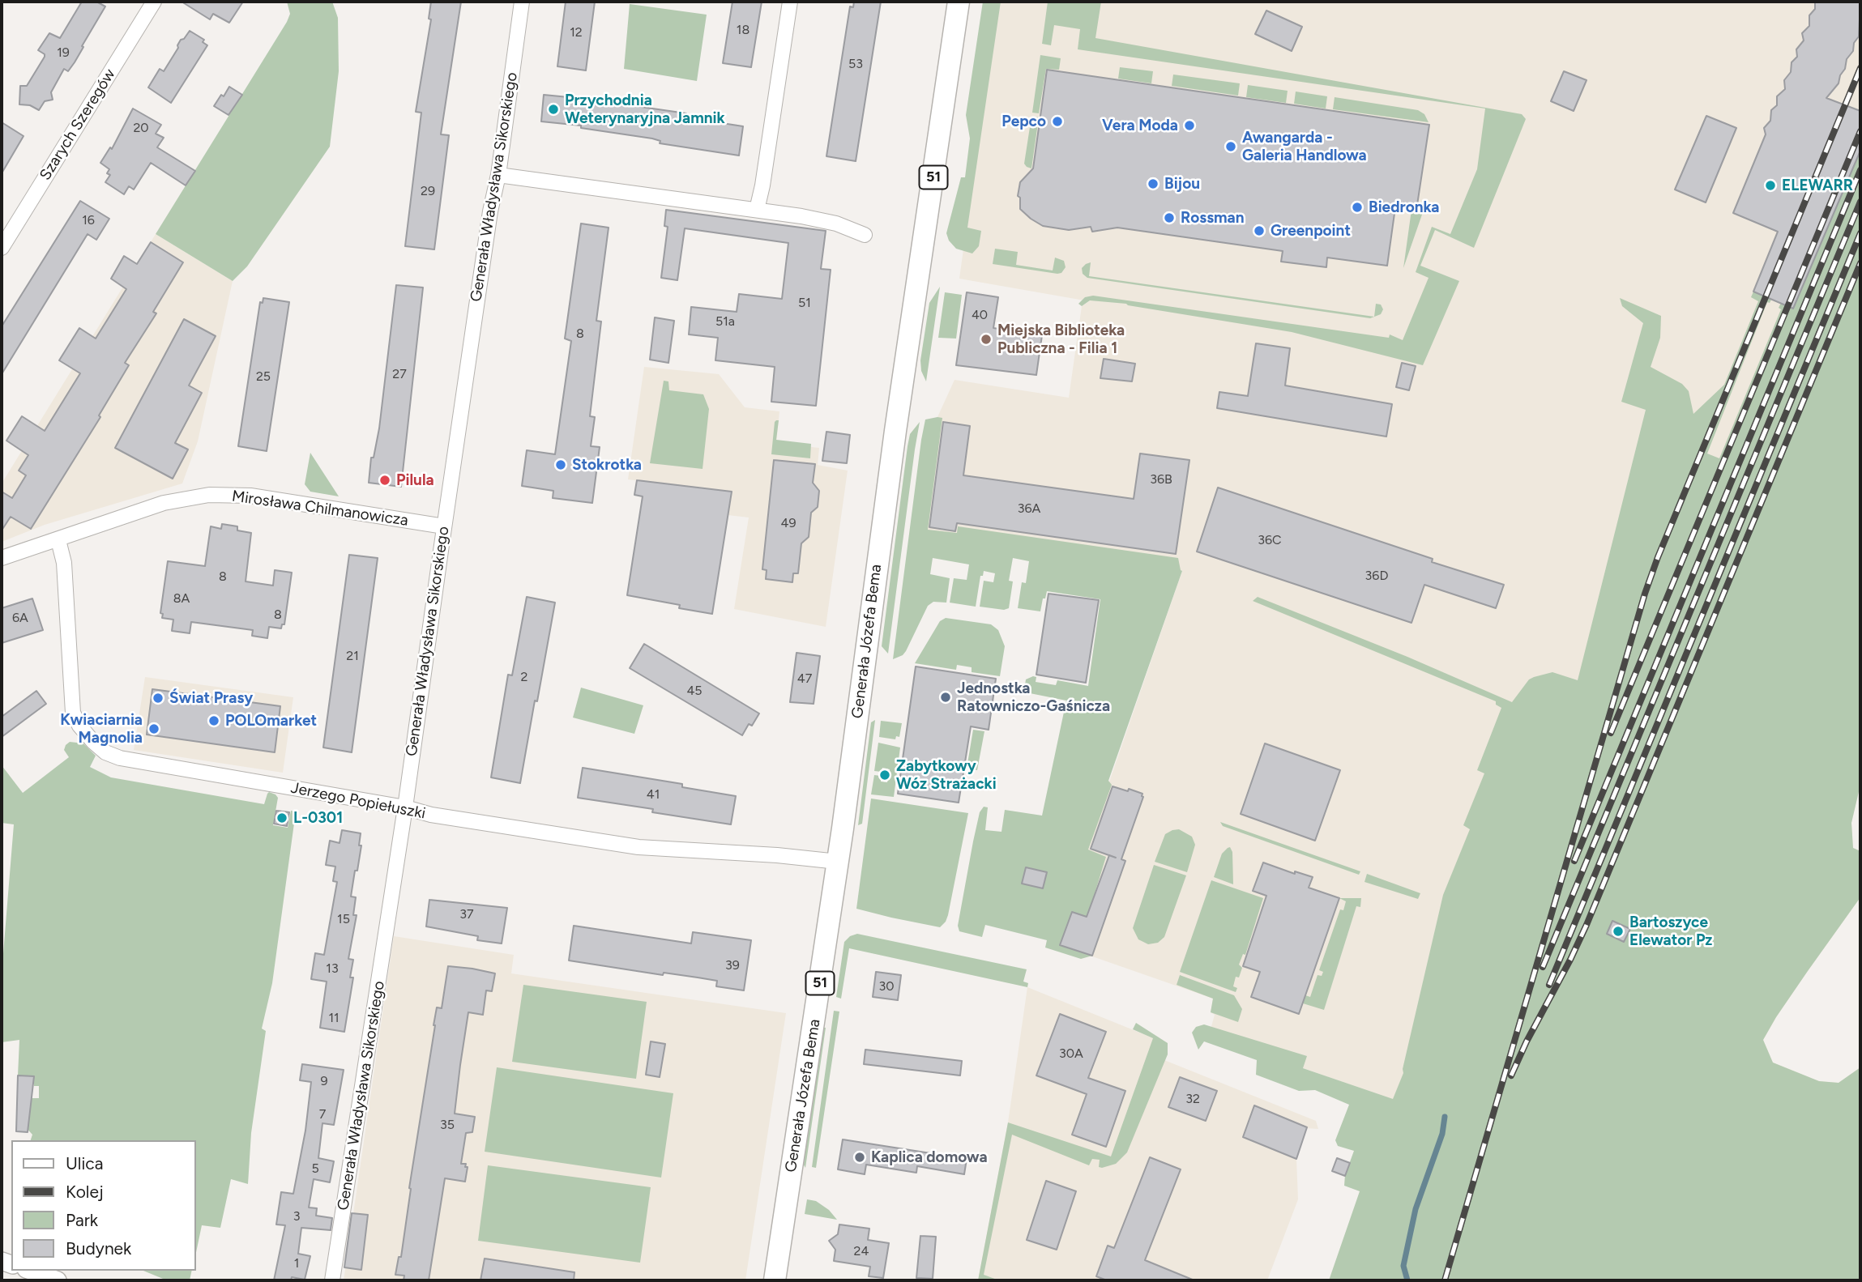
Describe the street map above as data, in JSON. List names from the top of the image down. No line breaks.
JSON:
{"streets":{"main road":["51","Generała Józefa Bema"],"street":["Szarych Szeregów","Generała Władysława Sikorskiego","Mirosława Chilmanowicza","Jerzego Popiełuszki"]},"crossings":[["Generała Władysława Sikorskiego","Mirosława Chilmanowicza"],["Generała Władysława Sikorskiego","Jerzego Popiełuszki"],["Mirosława Chilmanowicza","Jerzego Popiełuszki"],["Generała Józefa Bema","Jerzego Popiełuszki"]],"places":["Przychodnia Weterynaryjna Jamnik","Pepco","Vera Moda","Awangarda - Galeria Handlowa","Bijou","ELEWARR","Biedronka","Rossman","Greenpoint","Miejska Biblioteka Publiczna - Filia 1","Stokrotka","Pilula","Jednostka Ratowniczo-Gaśnicza","Świat Prasy","POLOmarket","Kwiaciarnia Magnolia","Zabytkowy Wóz Strażacki","L-0301","Bartoszyce Elewator Pz","Kaplica domowa"],"house_numbers":["18","12","19","53","20","29","16","51","40","51a","8","27","25","36B","36A","49","36C","36D","8","8A","8","6A","21","2","47","45","41","37","15","39","13","30","11","30A","9","32","7","35","5","3","24","1"],"legend":["Ulica","Kolej","Park","Budynek"]}
